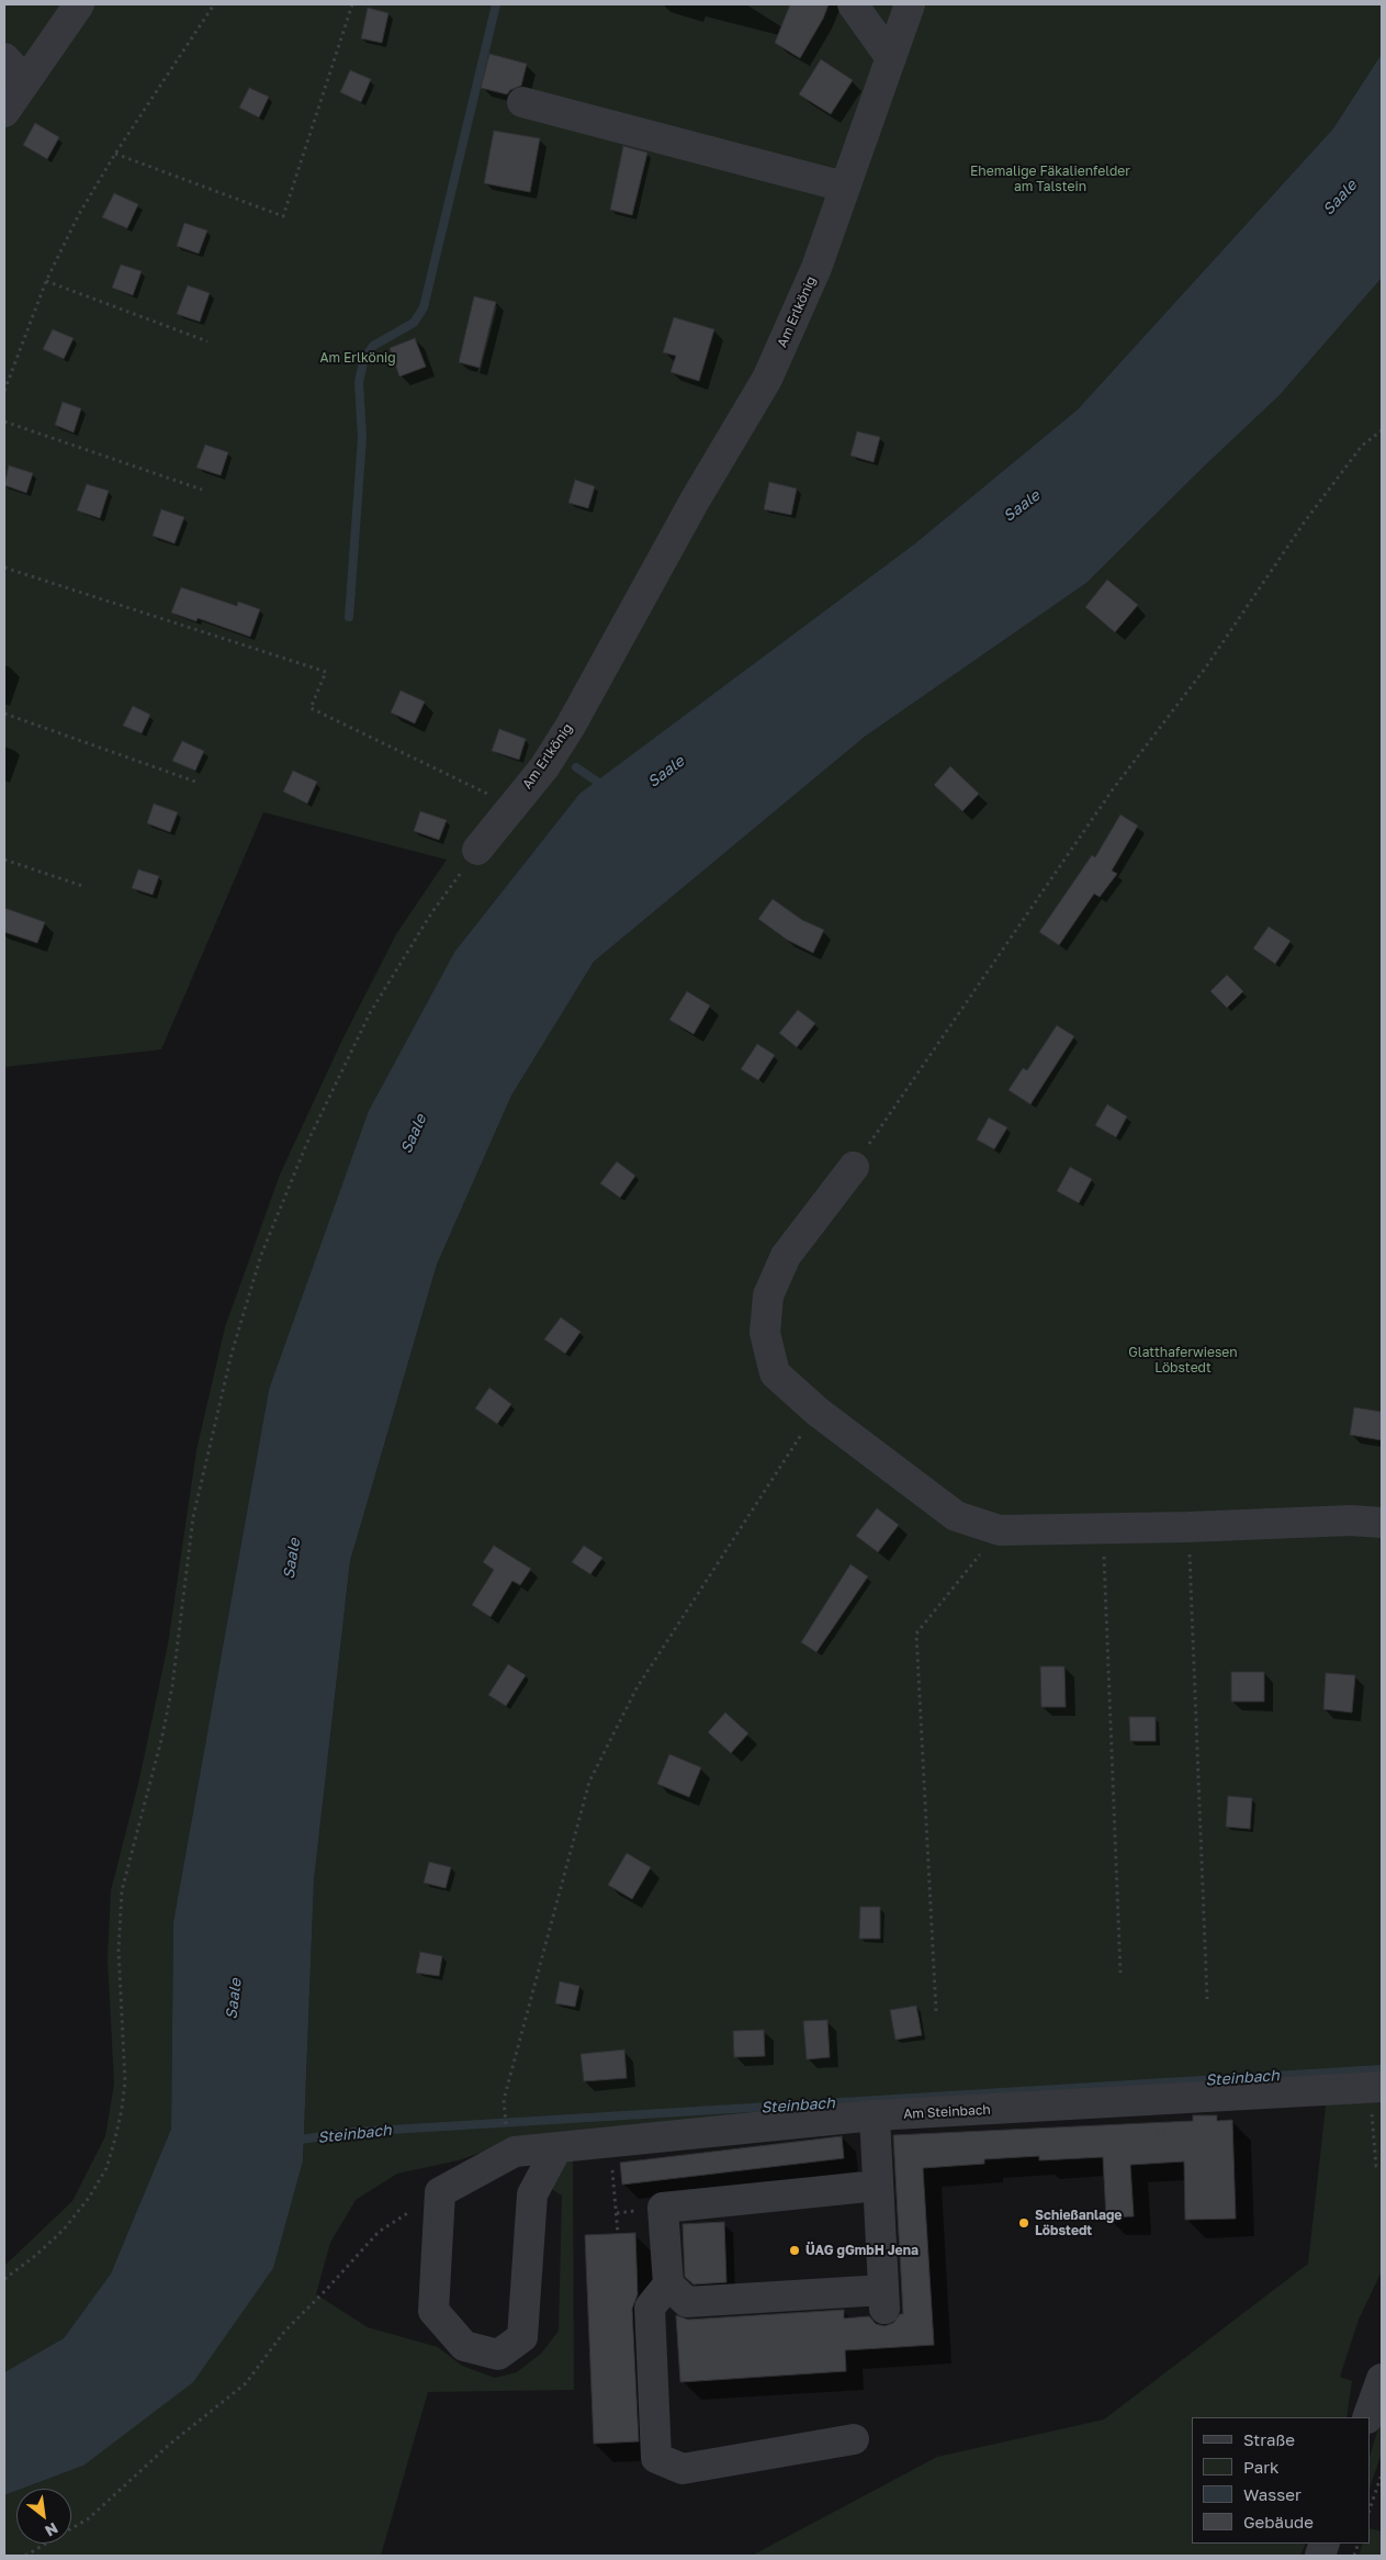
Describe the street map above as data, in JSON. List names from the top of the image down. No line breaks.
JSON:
{"streets":{"street":["Am Erlkönig","Am Steinbach"]},"water":["Saale","Steinbach"],"parks":["Ehemalige Fäkalienfelder am Talstein","Am Erlkönig","Glatthaferwiesen Löbstedt"],"places":["Schießanlage Löbstedt","ÜAG gGmbH Jena"],"legend":["Straße","Park","Wasser","Gebäude"],"north":"bottom right"}
